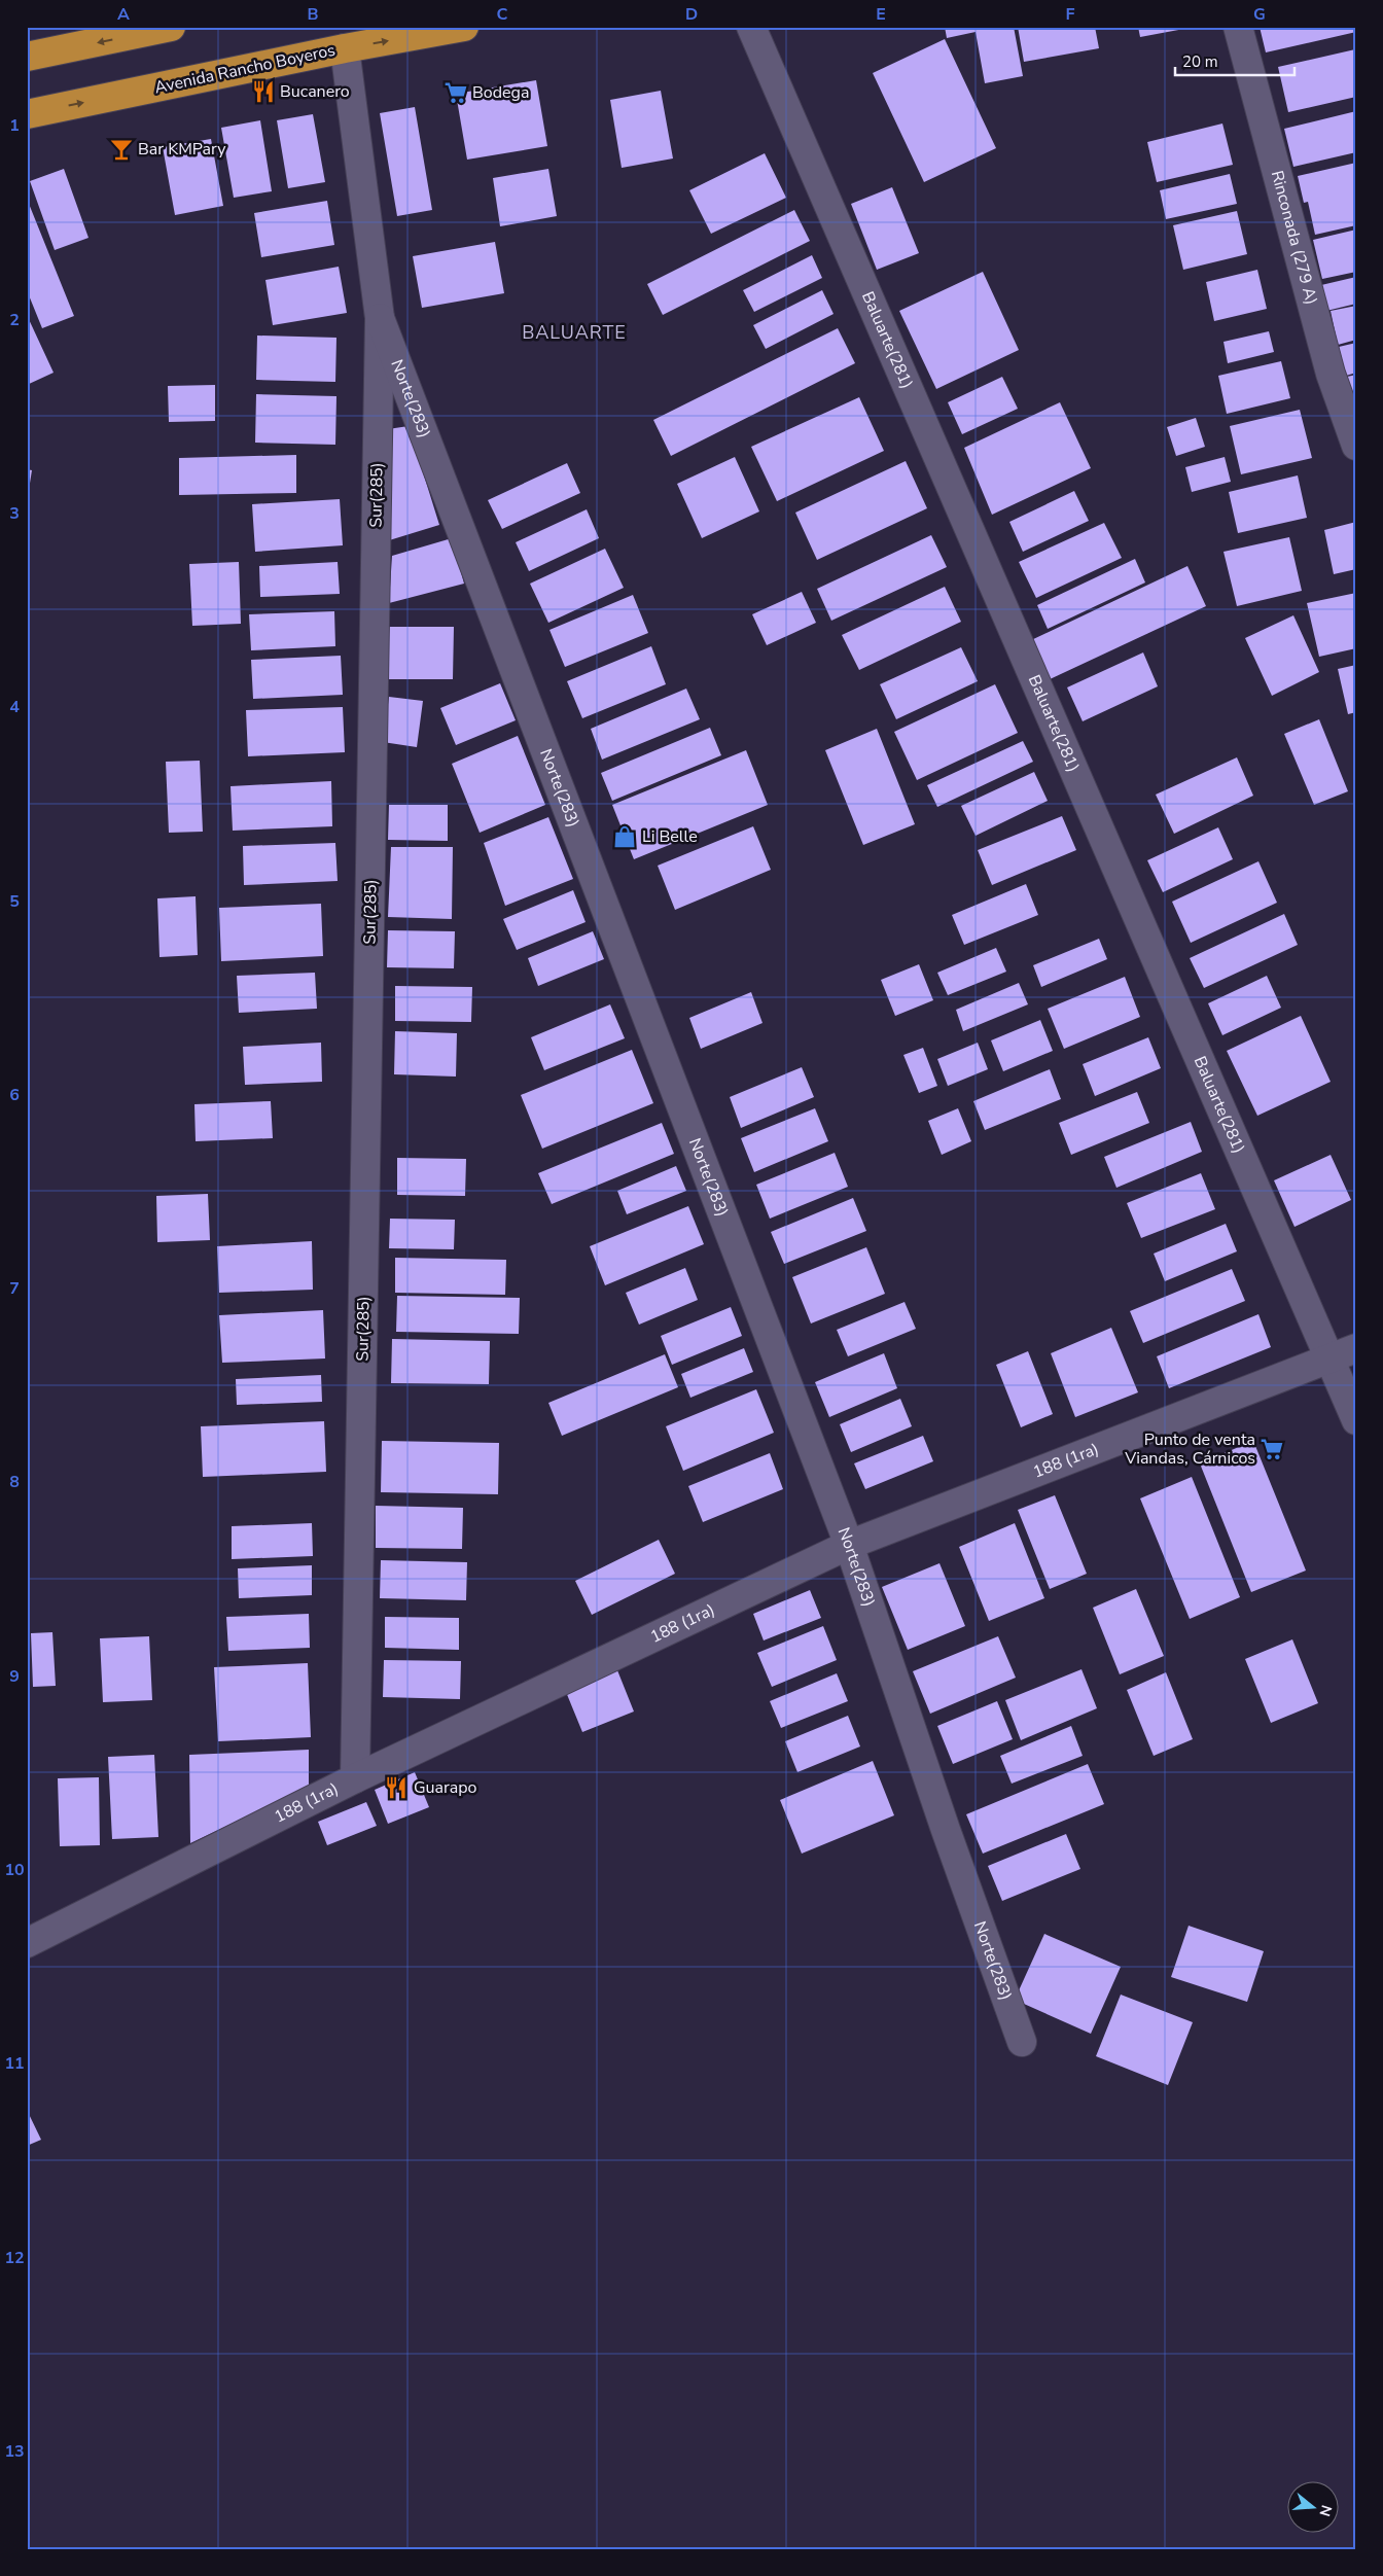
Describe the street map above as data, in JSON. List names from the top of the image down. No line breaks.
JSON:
{"streets":{"highway":["Avenida Rancho Boyeros"],"street":["Rinconada (279 A)","Baluarte(281)","Norte(283)","Sur(285)","188 (1ra)"]},"crossings":[["Avenida Rancho Boyeros","Sur(285)"],["Baluarte(281)","188 (1ra)"],["Norte(283)","Sur(285)"],["Norte(283)","188 (1ra)"],["Sur(285)","188 (1ra)"]],"districts":["BALUARTE"],"places":{"restaurant":["Bucanero","Guarapo"],"supermarket":["Bodega","Punto de venta Viandas, Cárnicos"],"bar":["Bar KMPary"],"shop":["Li Belle"]},"scale_bar":"20 m","north":"right","grid":{"columns":["A","B","C","D","E","F","G"],"rows":["1","2","3","4","5","6","7","8","9","10","11","12","13"]}}
